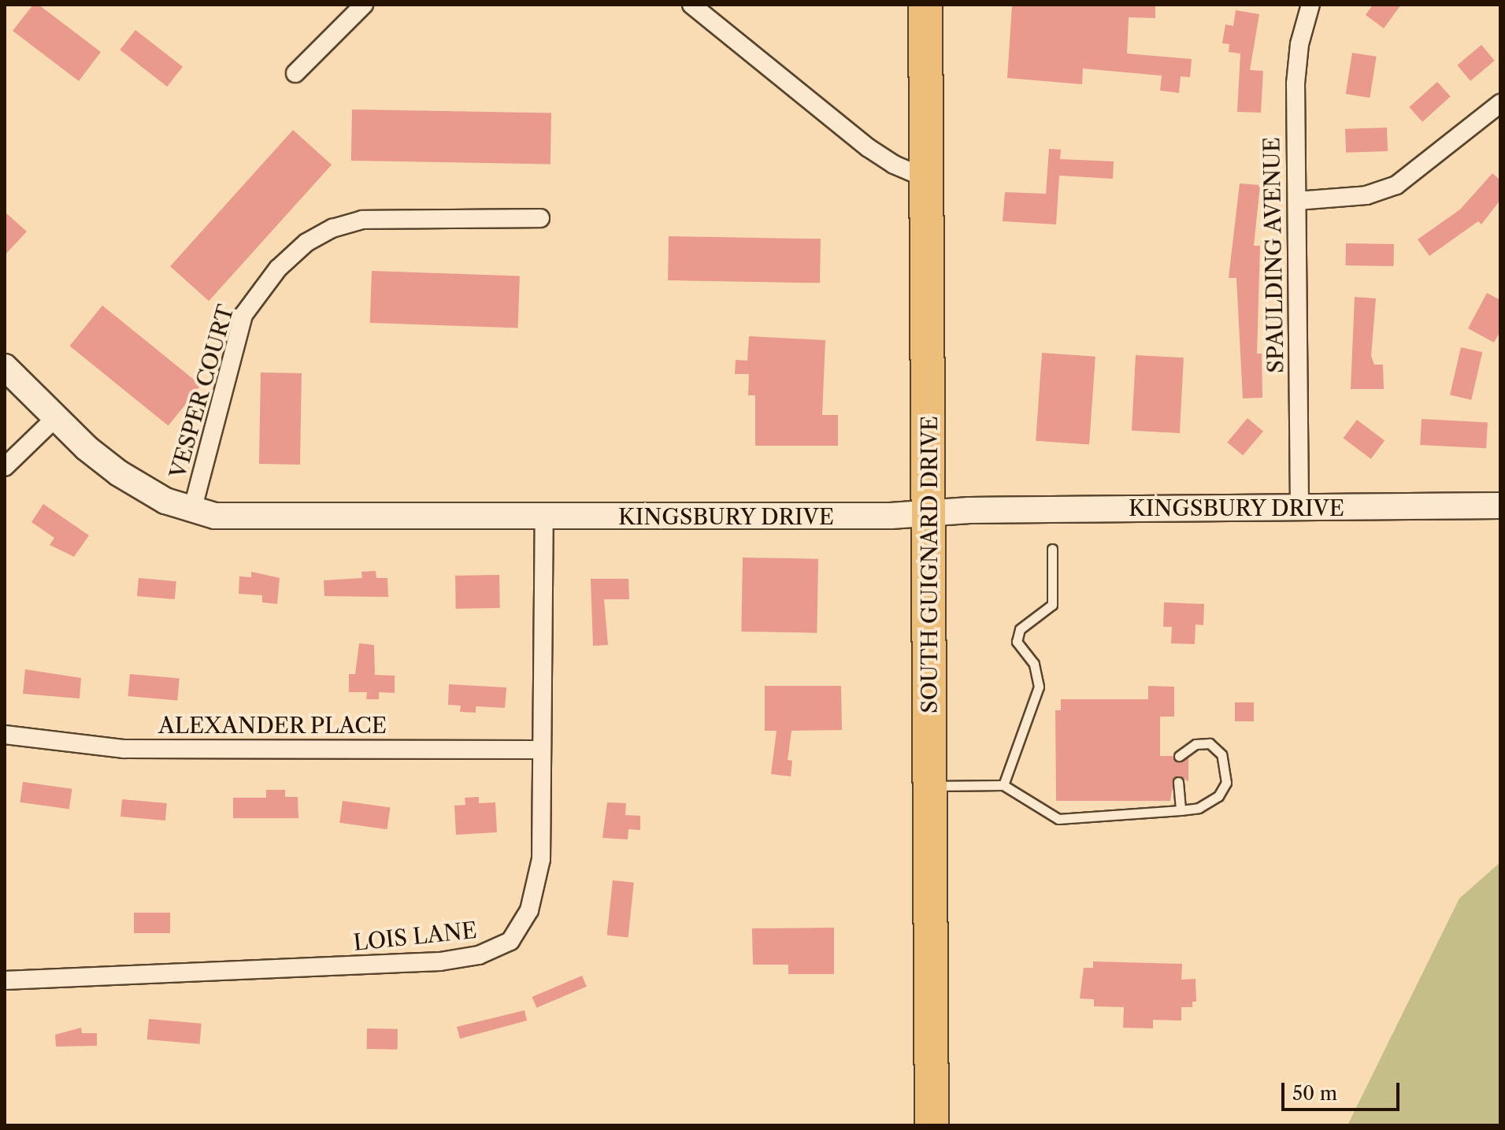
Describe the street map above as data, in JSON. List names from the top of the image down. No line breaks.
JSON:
{"streets":{"highway":["SOUTH GUIGNARD DRIVE"],"street":["SPAULDING AVENUE","VESPER COURT","KINGSBURY DRIVE","ALEXANDER PLACE","LOIS LANE"]},"crossings":[["SPAULDING AVENUE","KINGSBURY DRIVE"],["VESPER COURT","KINGSBURY DRIVE"],["KINGSBURY DRIVE","SOUTH GUIGNARD DRIVE"],["KINGSBURY DRIVE","LOIS LANE"],["ALEXANDER PLACE","LOIS LANE"]],"scale_bar":"50 m"}
